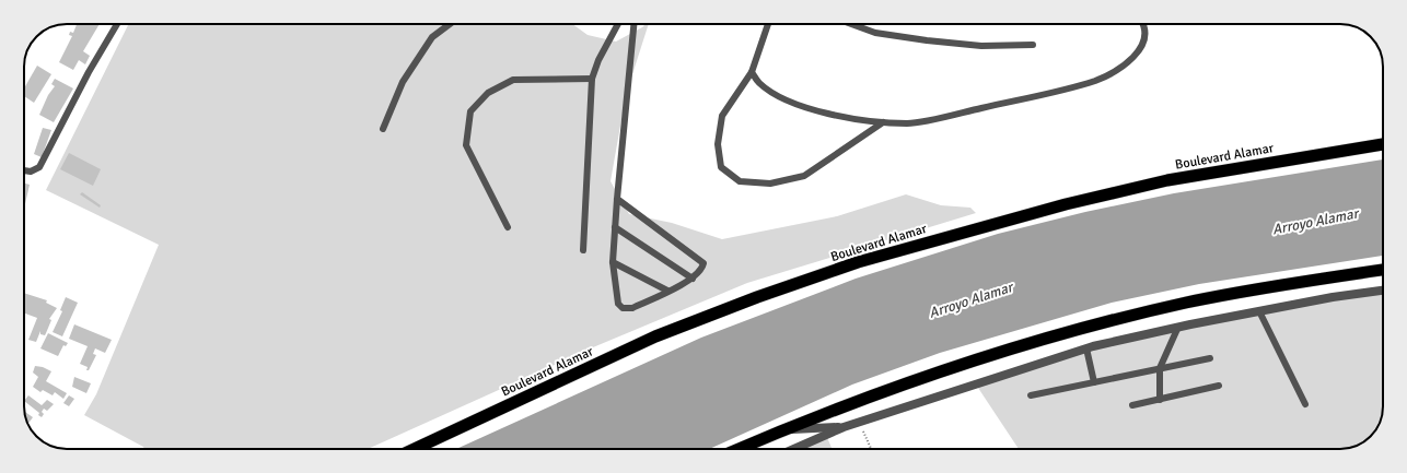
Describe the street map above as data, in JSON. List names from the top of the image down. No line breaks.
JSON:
{"streets":{"highway":["Boulevard Alamar"]},"water":["Arroyo Alamar"]}
